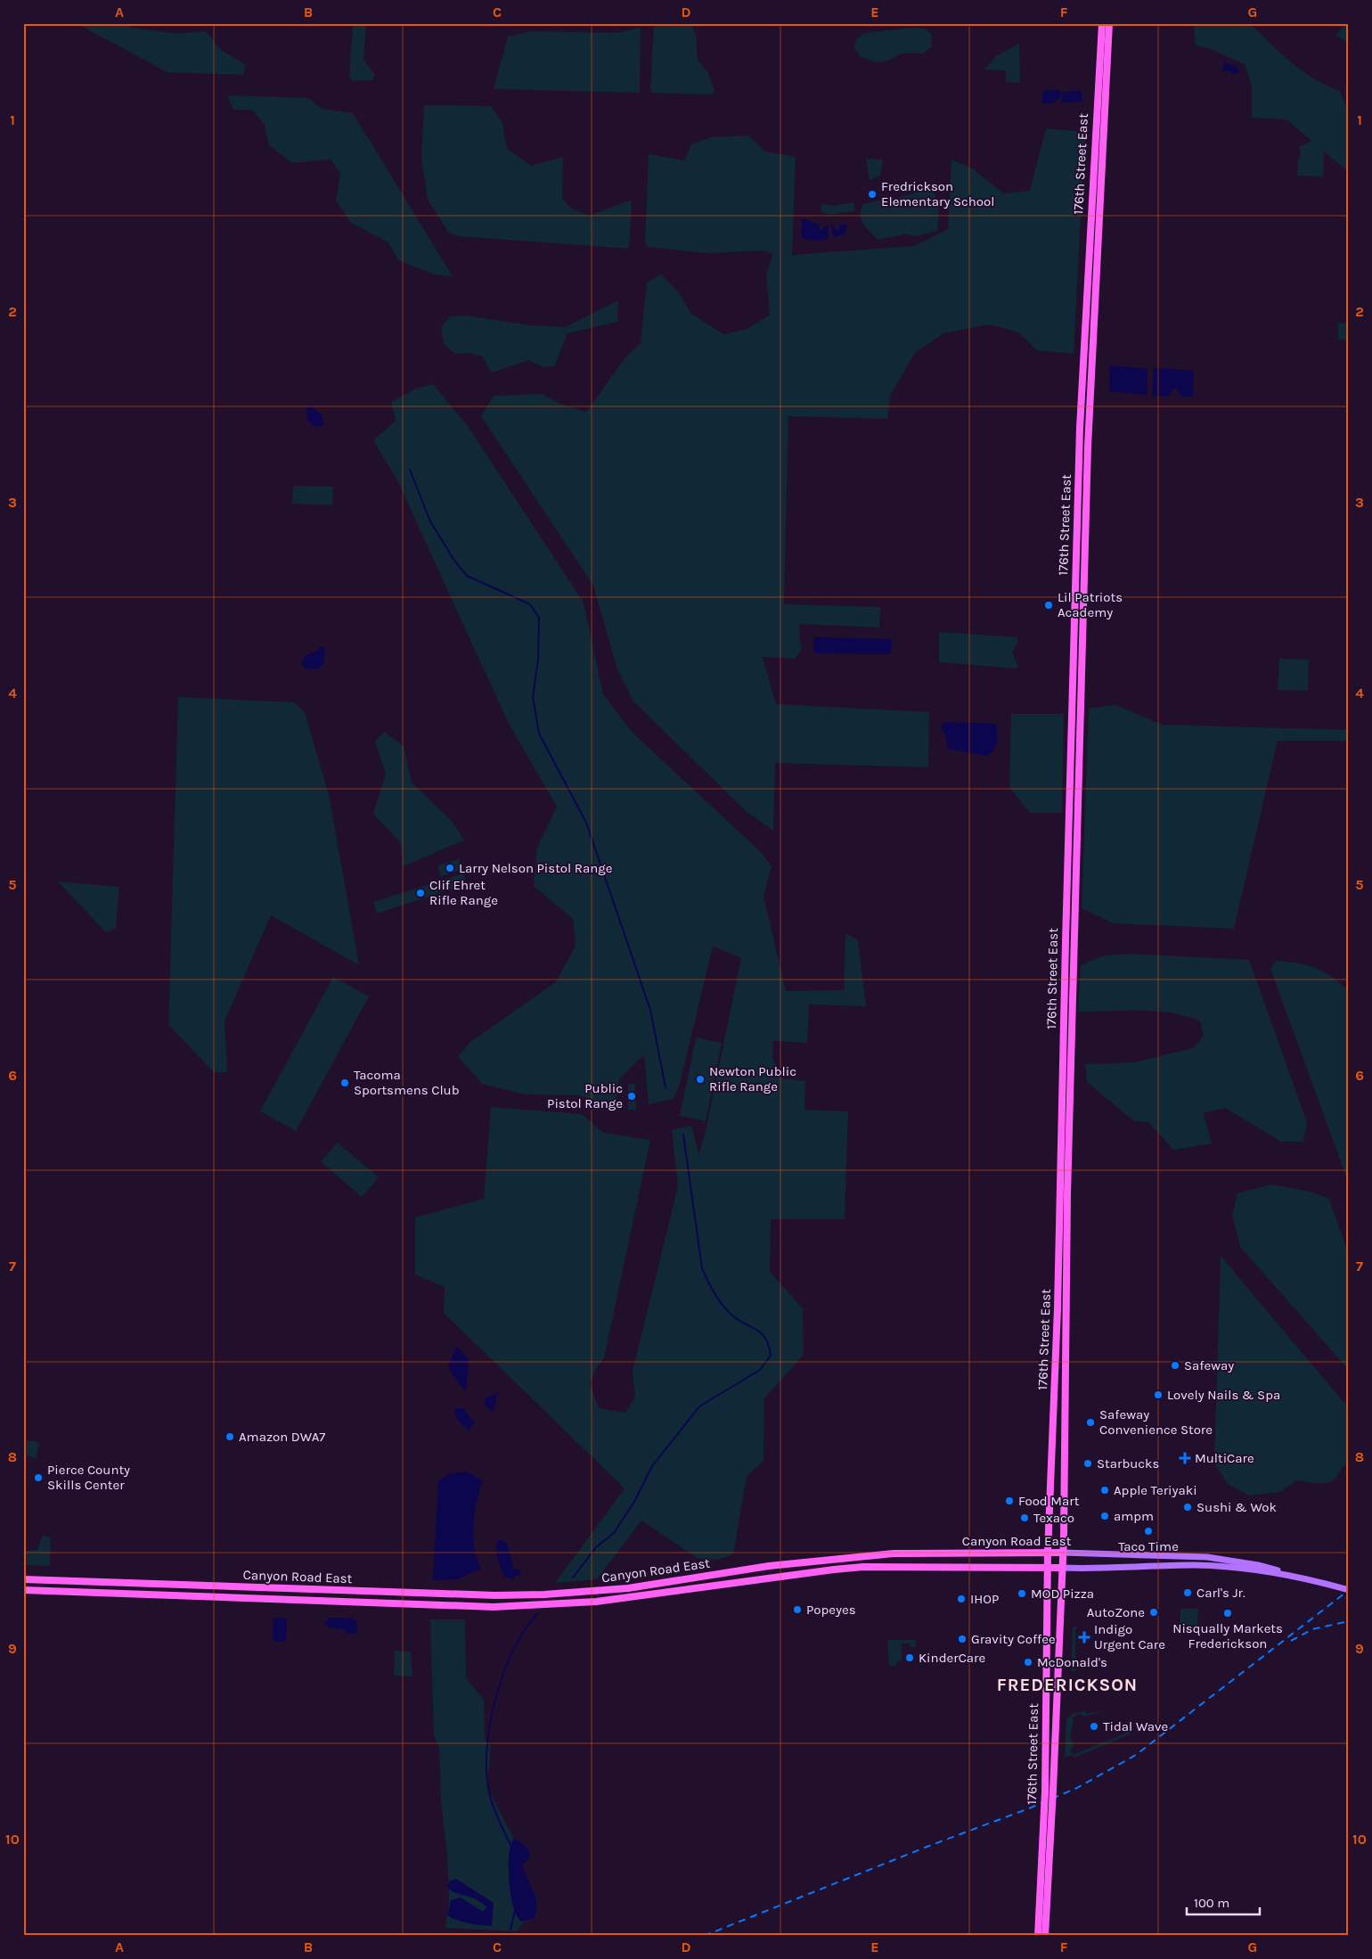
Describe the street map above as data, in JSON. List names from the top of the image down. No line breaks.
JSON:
{"streets":{"main road":["176th Street East","Canyon Road East"]},"crossings":[["176th Street East","Canyon Road East"]],"districts":["FREDERICKSON"],"places":{"other":["Fredrickson Elementary School","Lil Patriots Academy","Larry Nelson Pistol Range","Clif Ehret Rifle Range","Newton Public Rifle Range","Tacoma Sportsmens Club","Public Pistol Range","Safeway","Lovely Nails & Spa","Safeway Convenience Store","Amazon DWA7","Starbucks","Pierce County Skills Center","Apple Teriyaki","Food Mart","Sushi & Wok","ampm","Texaco","Taco Time","Carl's Jr.","MOD Pizza","IHOP","Popeyes","AutoZone","Nisqually Markets Frederickson","Gravity Coffee","KinderCare","McDonald's","Tidal Wave"],"health":["MultiCare","Indigo Urgent Care"]},"scale_bar":"100 m","grid":{"columns":["A","B","C","D","E","F","G"],"rows":["1","2","3","4","5","6","7","8","9","10"]}}
